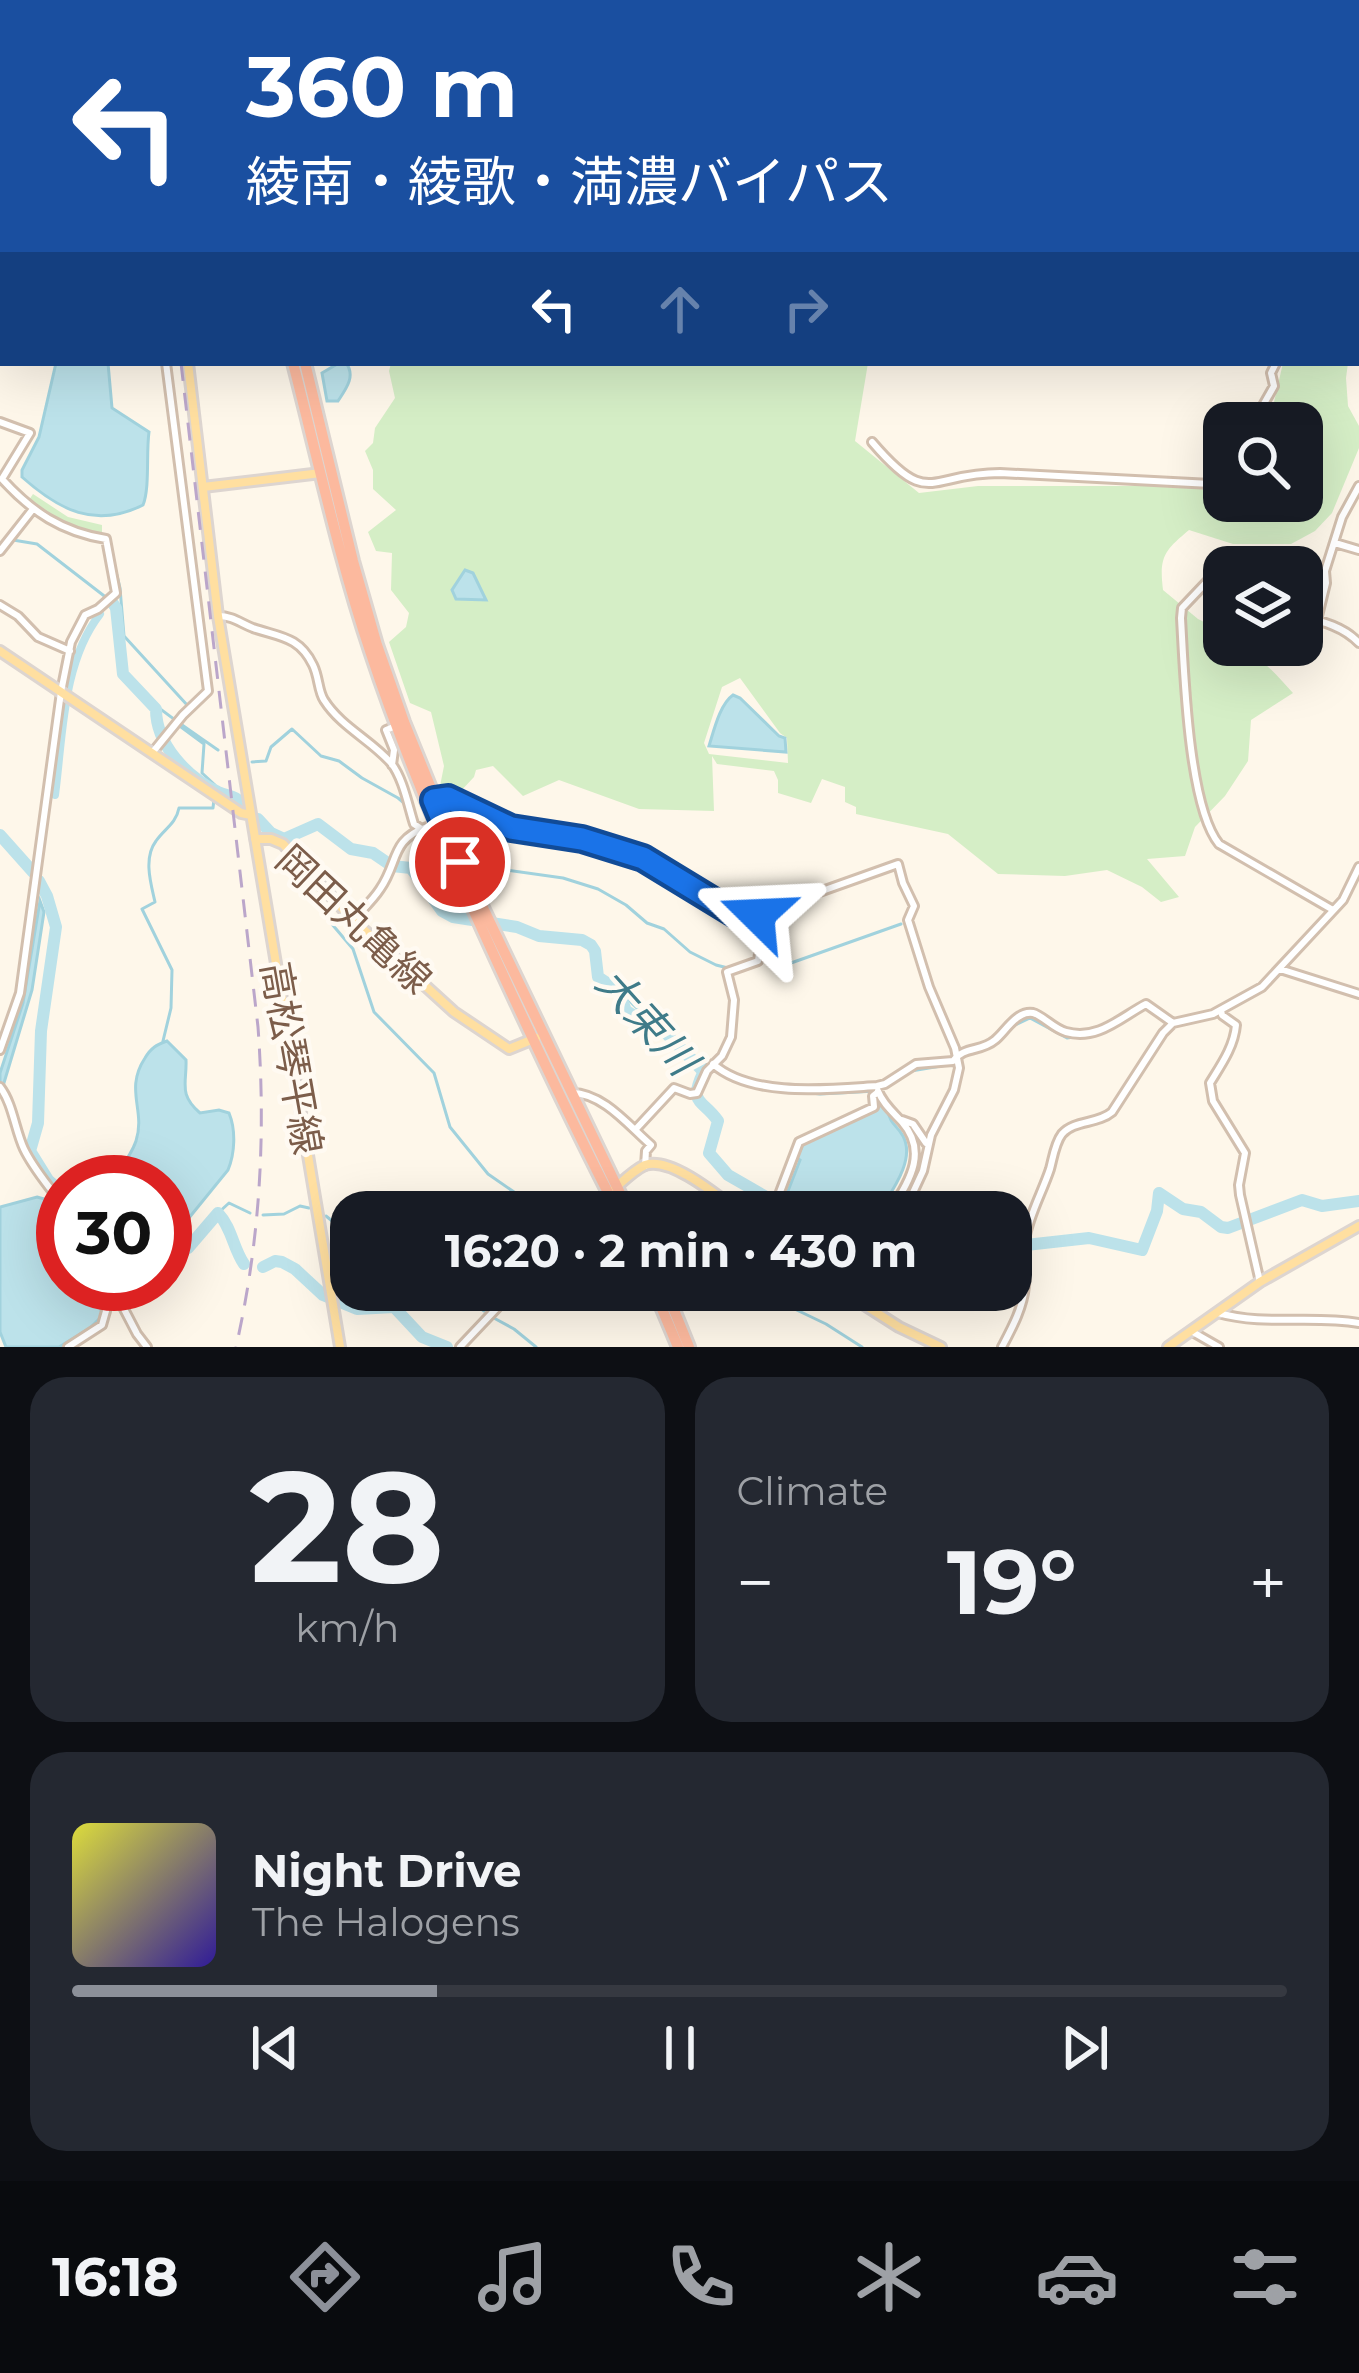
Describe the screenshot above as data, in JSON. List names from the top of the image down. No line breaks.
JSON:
{"streets":{"main road":["岡田丸亀線","高松琴平線"]},"crossings":[["岡田丸亀線","高松琴平線"]],"water":["大束川"],"page":{"turn":["360 m","綾南・綾歌・満濃バイパス"],"limit":"30","trip":"16:20 · 2 min · 430 m","tile":[["28","km/h"],"Climate"],"heat":["−","19°","+"],"song":["Night Drive","The Halogens"],"tabs":"16:18"}}
